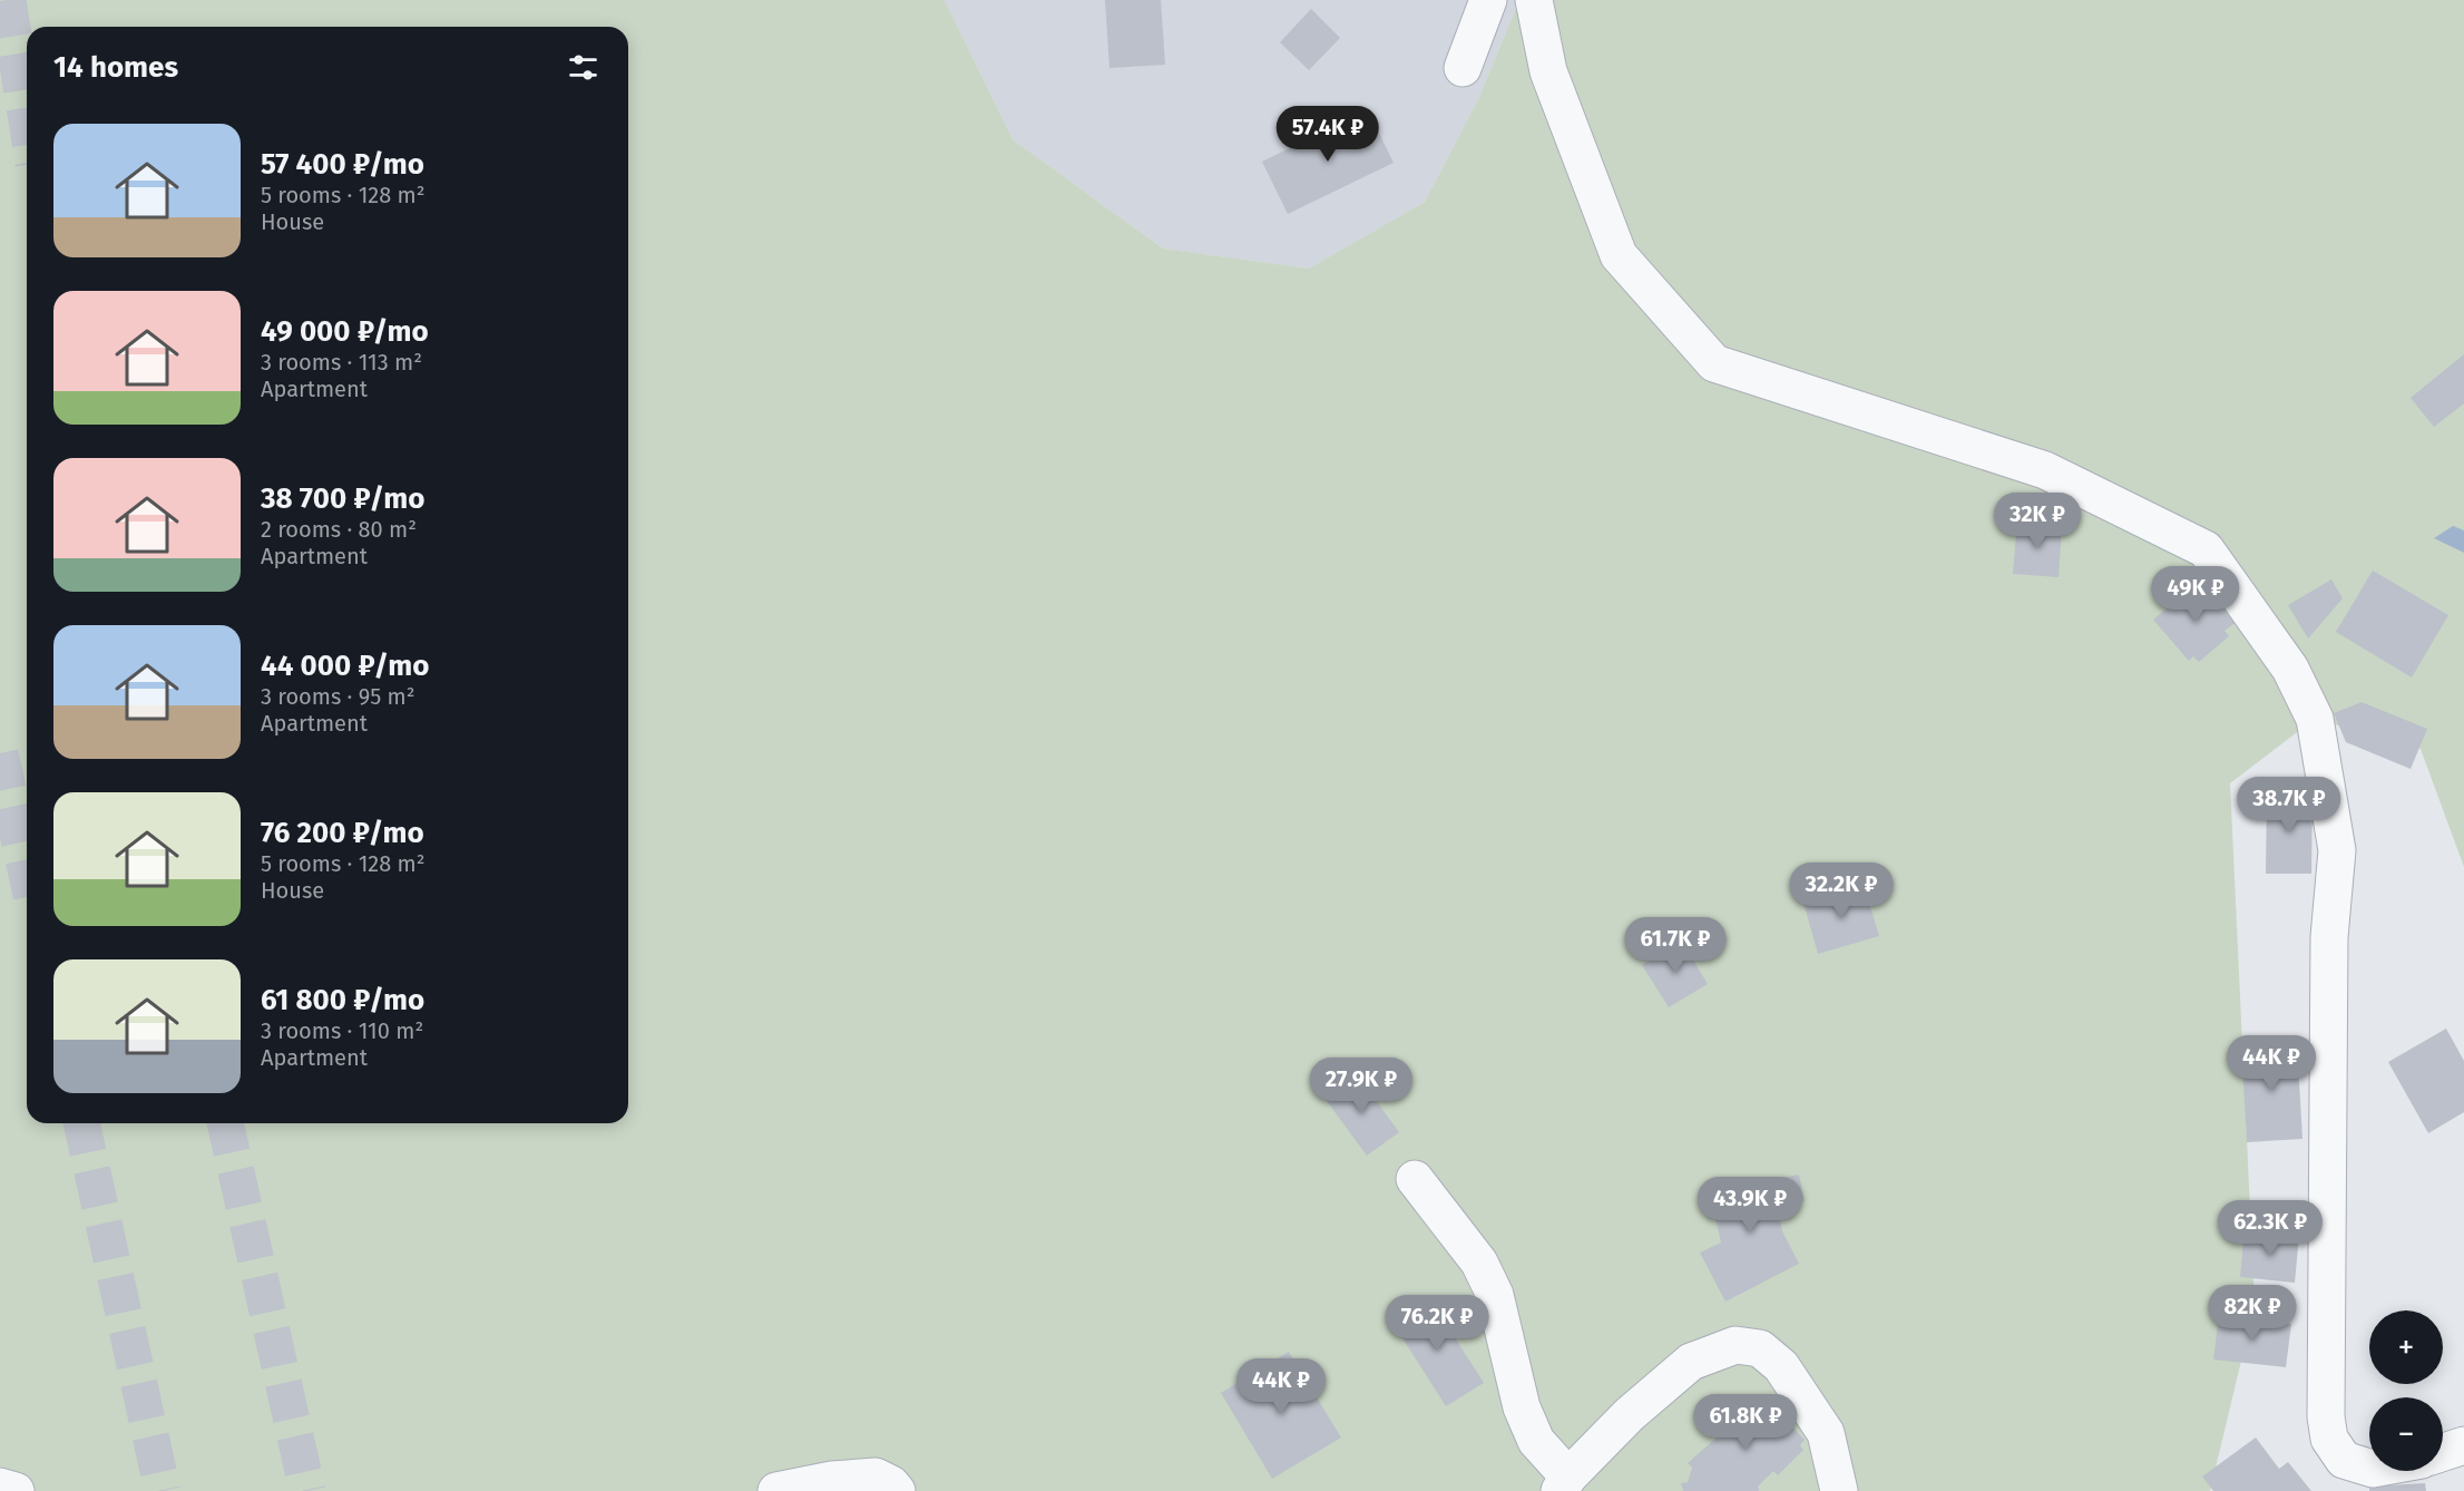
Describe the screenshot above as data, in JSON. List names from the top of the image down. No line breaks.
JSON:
{"page":{"heading":"14 homes","price":["57.4K ₽","32K ₽","49K ₽","38.7K ₽","32.2K ₽","61.7K ₽","44K ₽","27.9K ₽","43.9K ₽","62.3K ₽","82K ₽","76.2K ₽","44K ₽","61.8K ₽"],"list":[{"name":"57 400 ₽/mo","note":"5 rooms · 128 m² · House"},{"name":"49 000 ₽/mo","note":"3 rooms · 113 m² · Apartment"},{"name":"38 700 ₽/mo","note":"2 rooms · 80 m² · Apartment"},{"name":"44 000 ₽/mo","note":"3 rooms · 95 m² · Apartment"},{"name":"76 200 ₽/mo","note":"5 rooms · 128 m² · House"},{"name":"61 800 ₽/mo","note":"3 rooms · 110 m² · Apartment"}],"map_buttons":["+","−"]}}
